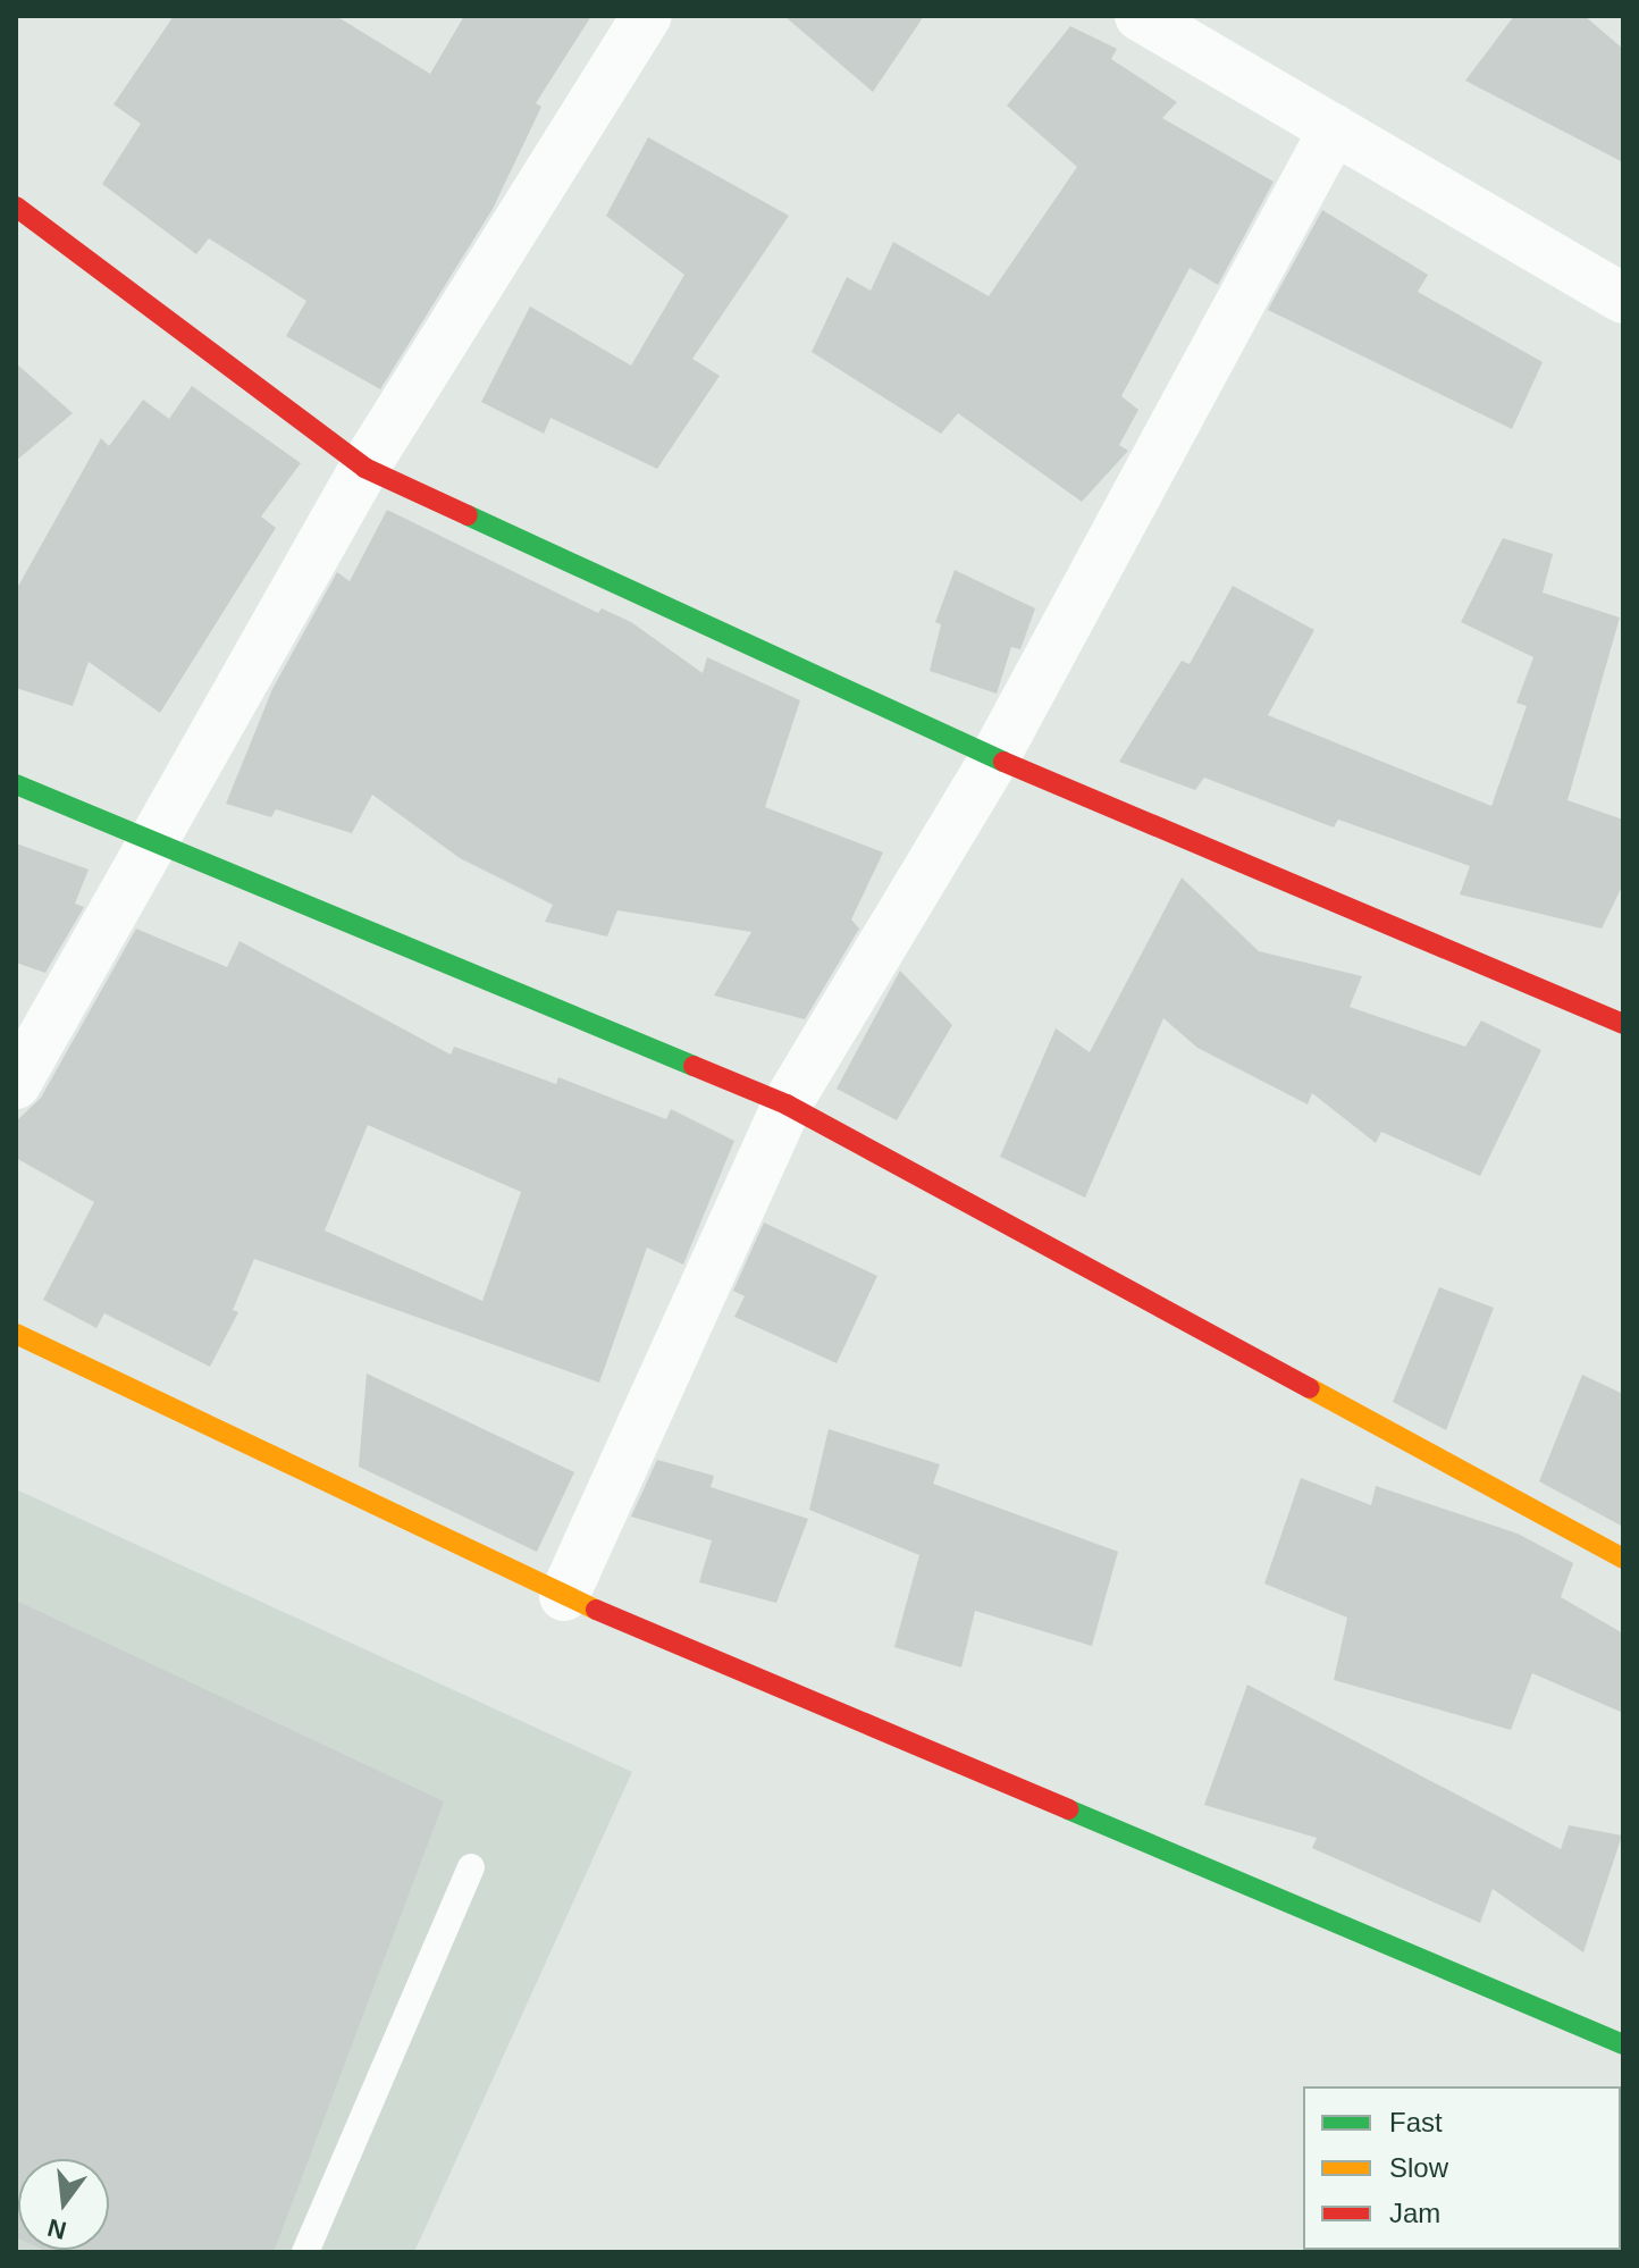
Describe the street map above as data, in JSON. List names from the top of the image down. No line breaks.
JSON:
{"legend":["Fast","Slow","Jam"],"north":"bottom"}
